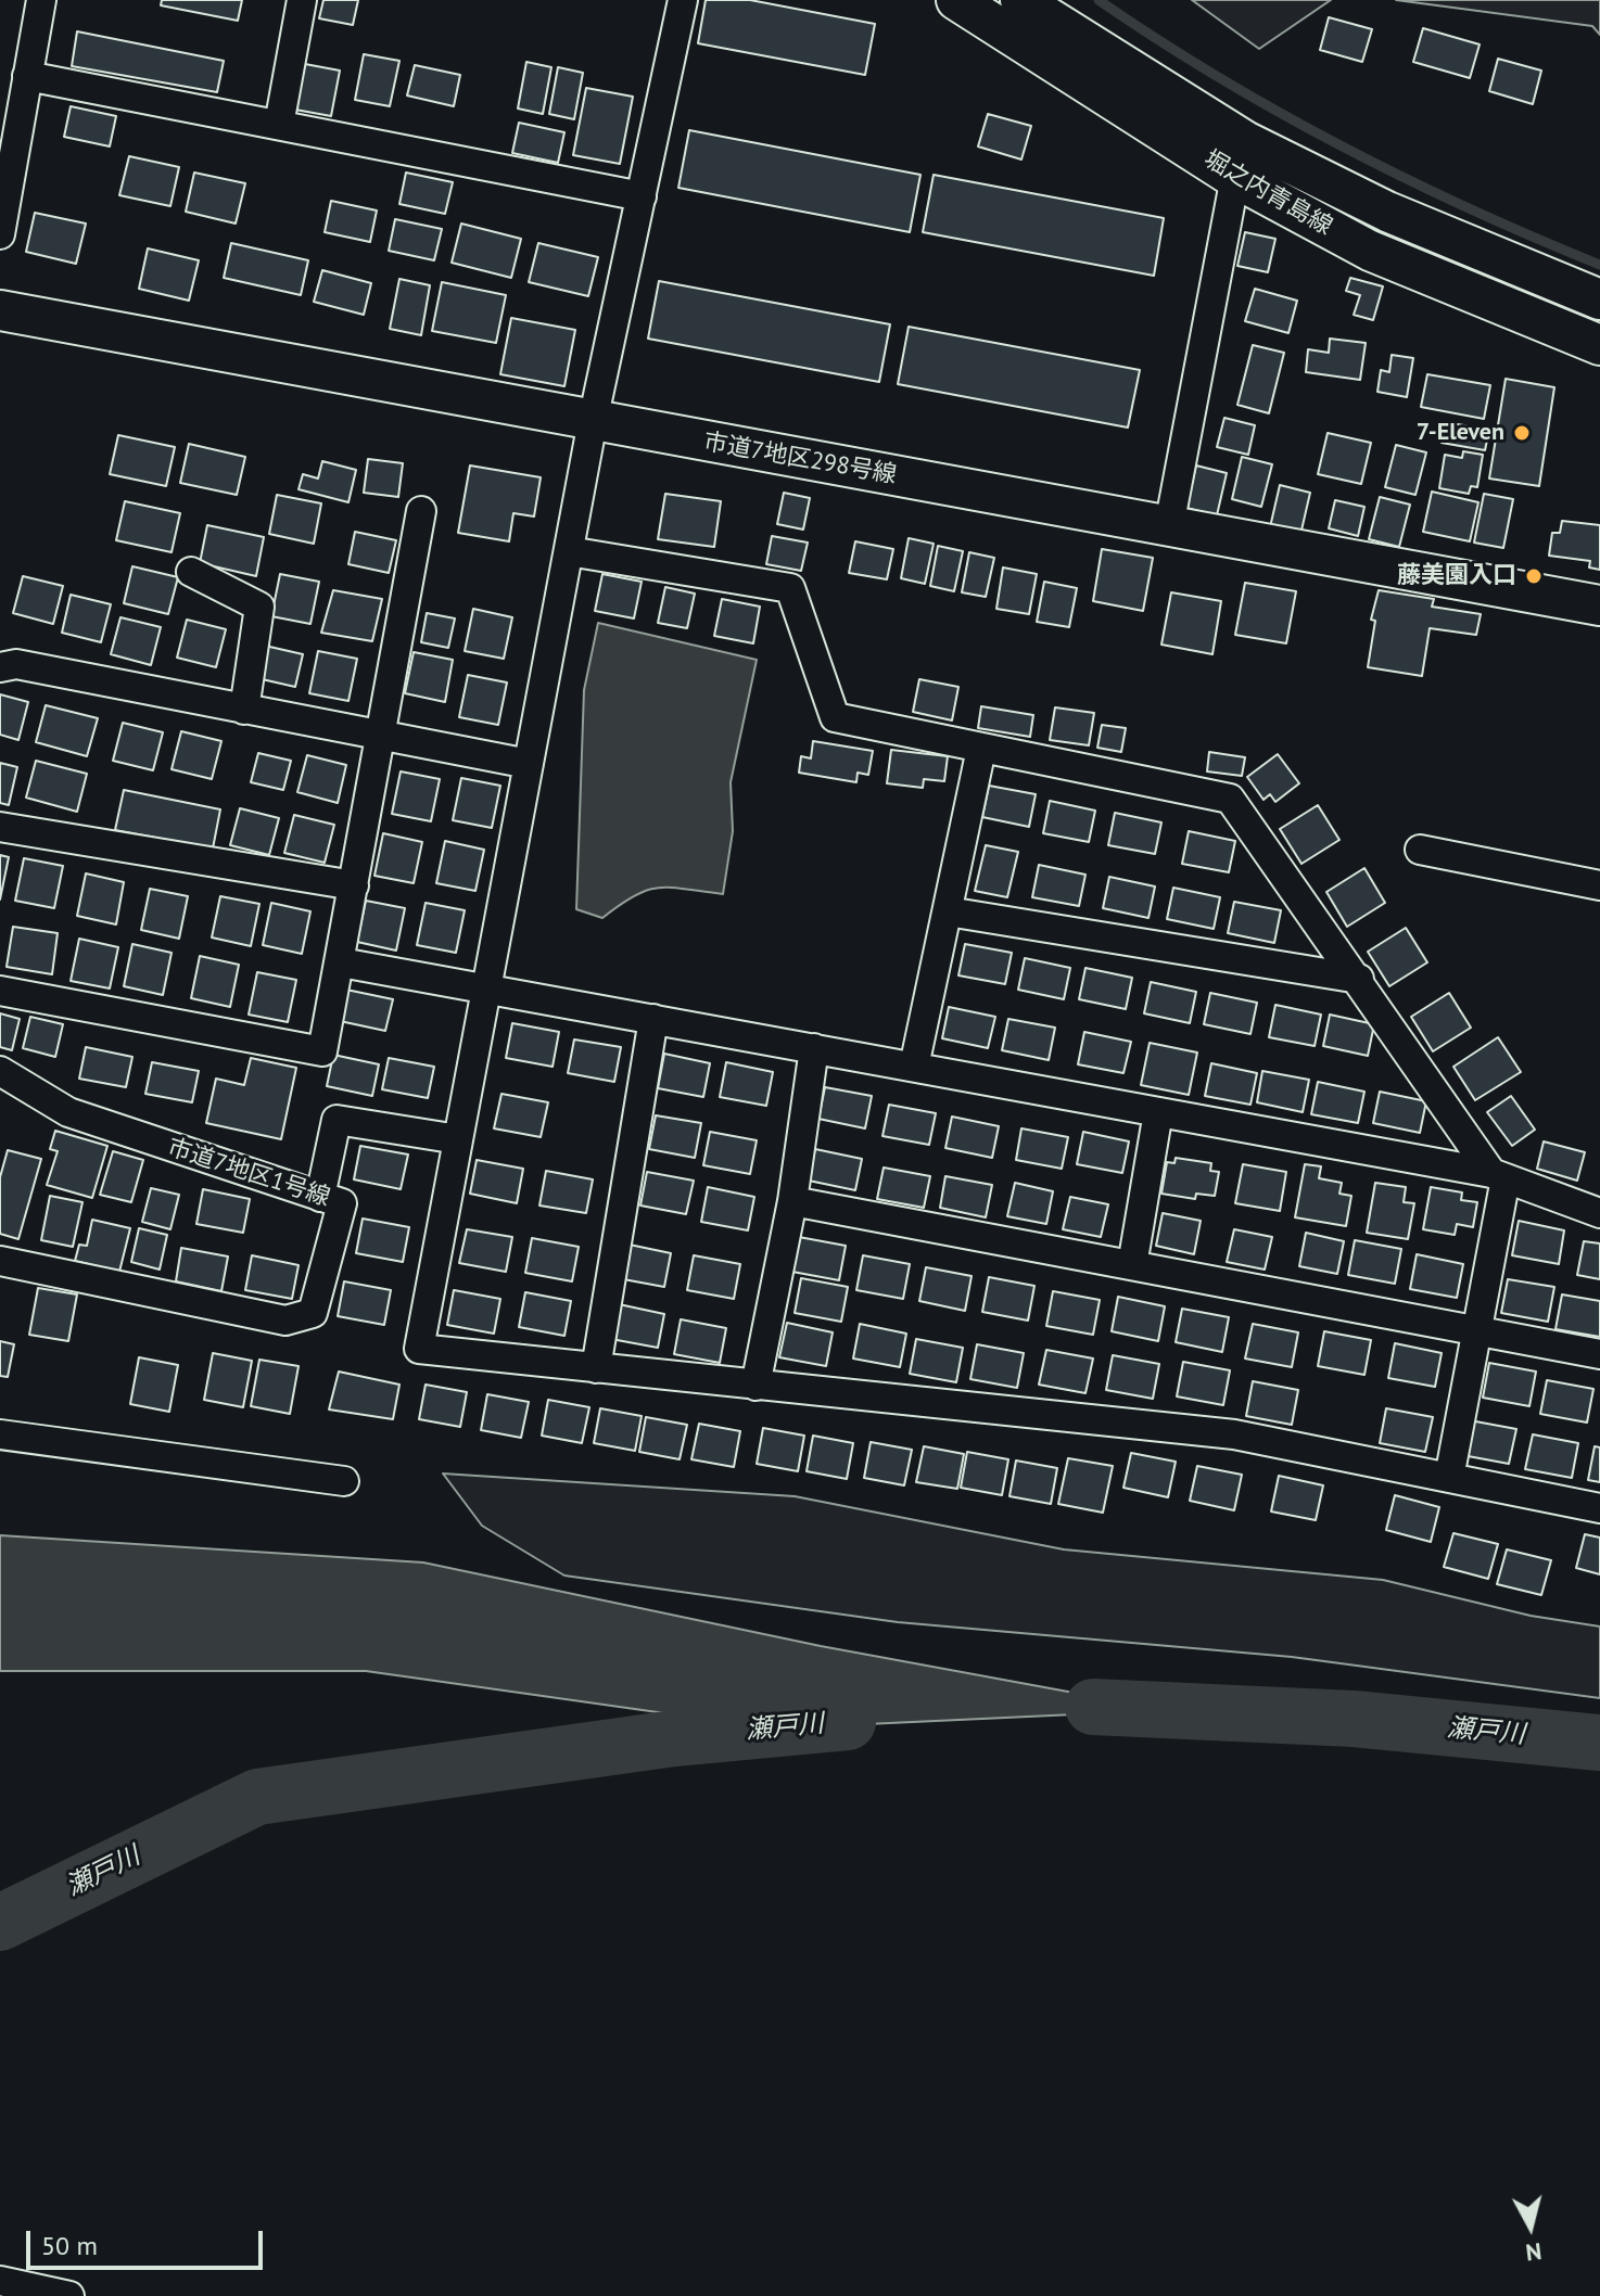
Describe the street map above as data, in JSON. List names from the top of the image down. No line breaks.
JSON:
{"streets":{"street":["堀之内青島線","市道7地区298号線","市道7地区1号線"]},"water":["瀬戸川"],"places":["7-Eleven","藤美園入口"],"scale_bar":"50 m","north":"bottom"}
